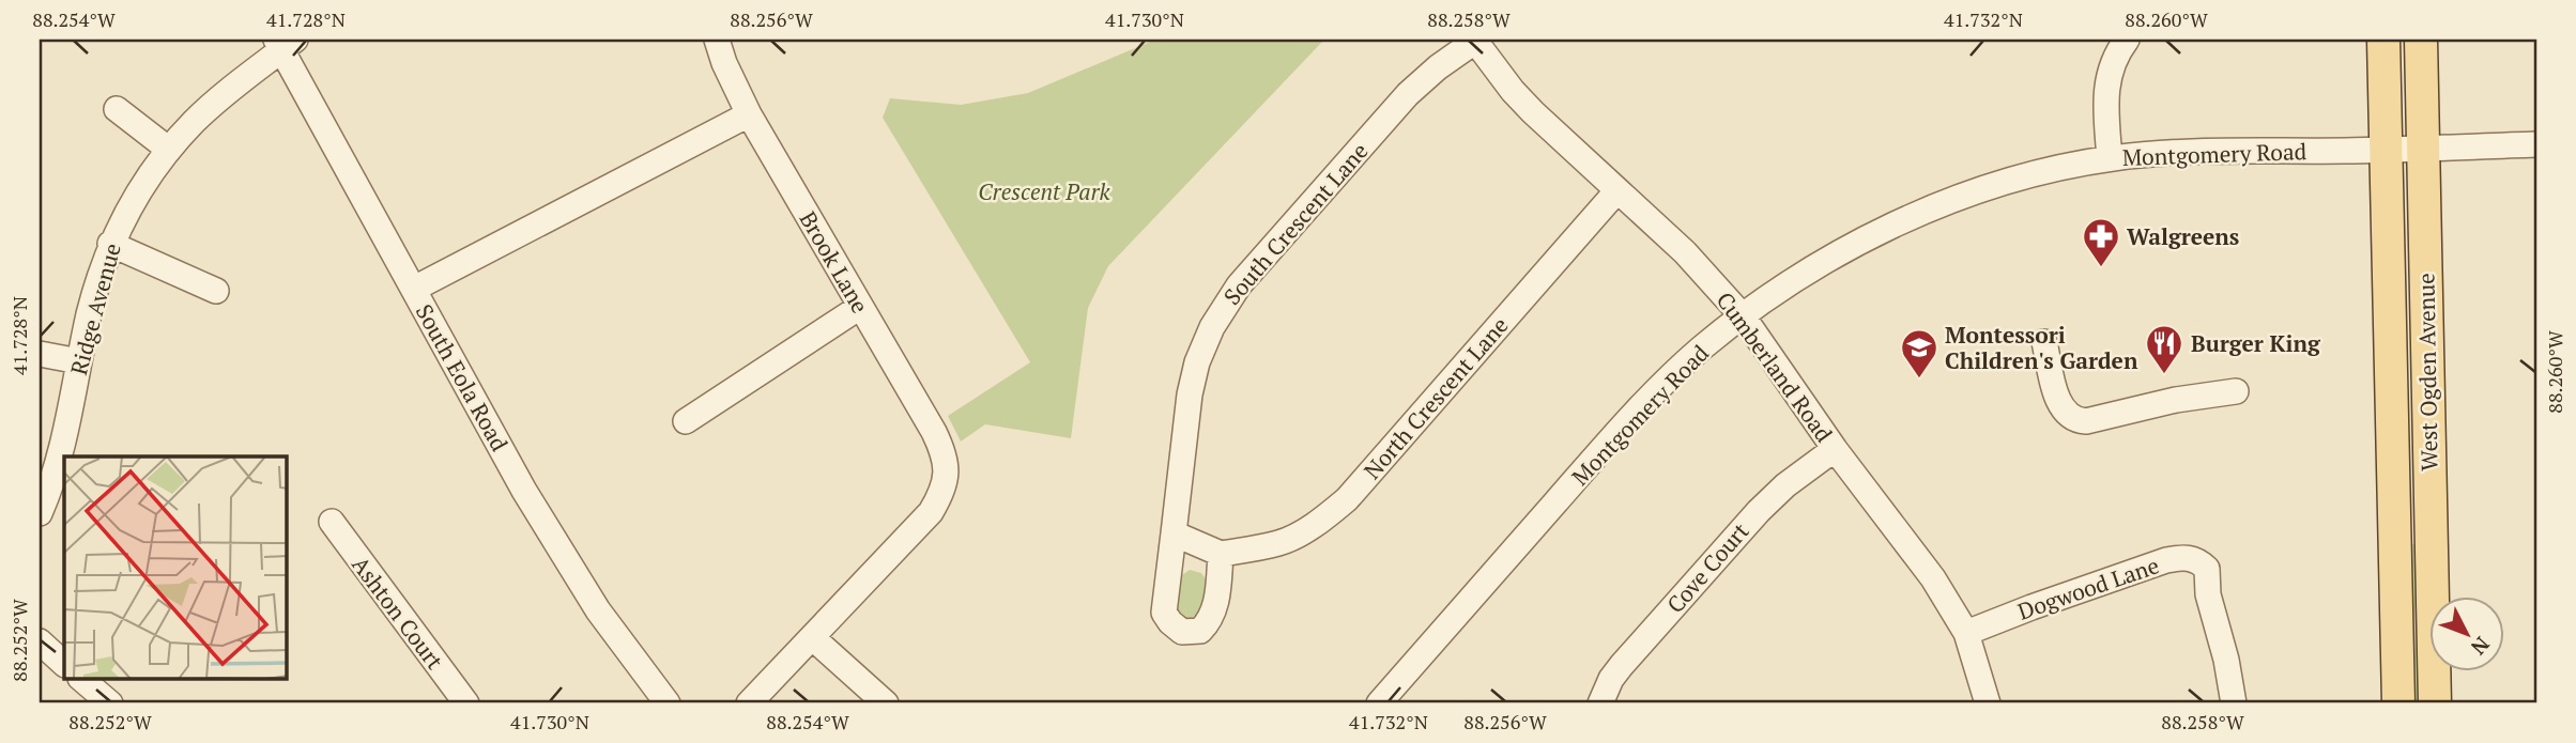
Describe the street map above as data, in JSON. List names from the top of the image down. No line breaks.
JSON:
{"streets":{"main road":["West Ogden Avenue"],"street":["Montgomery Road","South Crescent Lane","Brook Lane","Ridge Avenue","Cumberland Road","South Eola Road","North Crescent Lane","Cove Court","Dogwood Lane","Ashton Court"]},"crossings":[["Montgomery Road","Cumberland Road"],["Montgomery Road","West Ogden Avenue"],["South Crescent Lane","Cumberland Road"],["South Crescent Lane","North Crescent Lane"],["Ridge Avenue","South Eola Road"],["Cumberland Road","North Crescent Lane"],["Cumberland Road","Cove Court"],["Cumberland Road","Dogwood Lane"]],"parks":["Crescent Park"],"places":{"pharmacy":["Walgreens"],"restaurant":["Burger King"],"school or university":["Montessori Children's Garden"]},"north":"bottom right","coordinates":["88.254°W","41.728°N","88.256°W","41.730°N","88.258°W","41.732°N","88.260°W","88.252°W"]}
